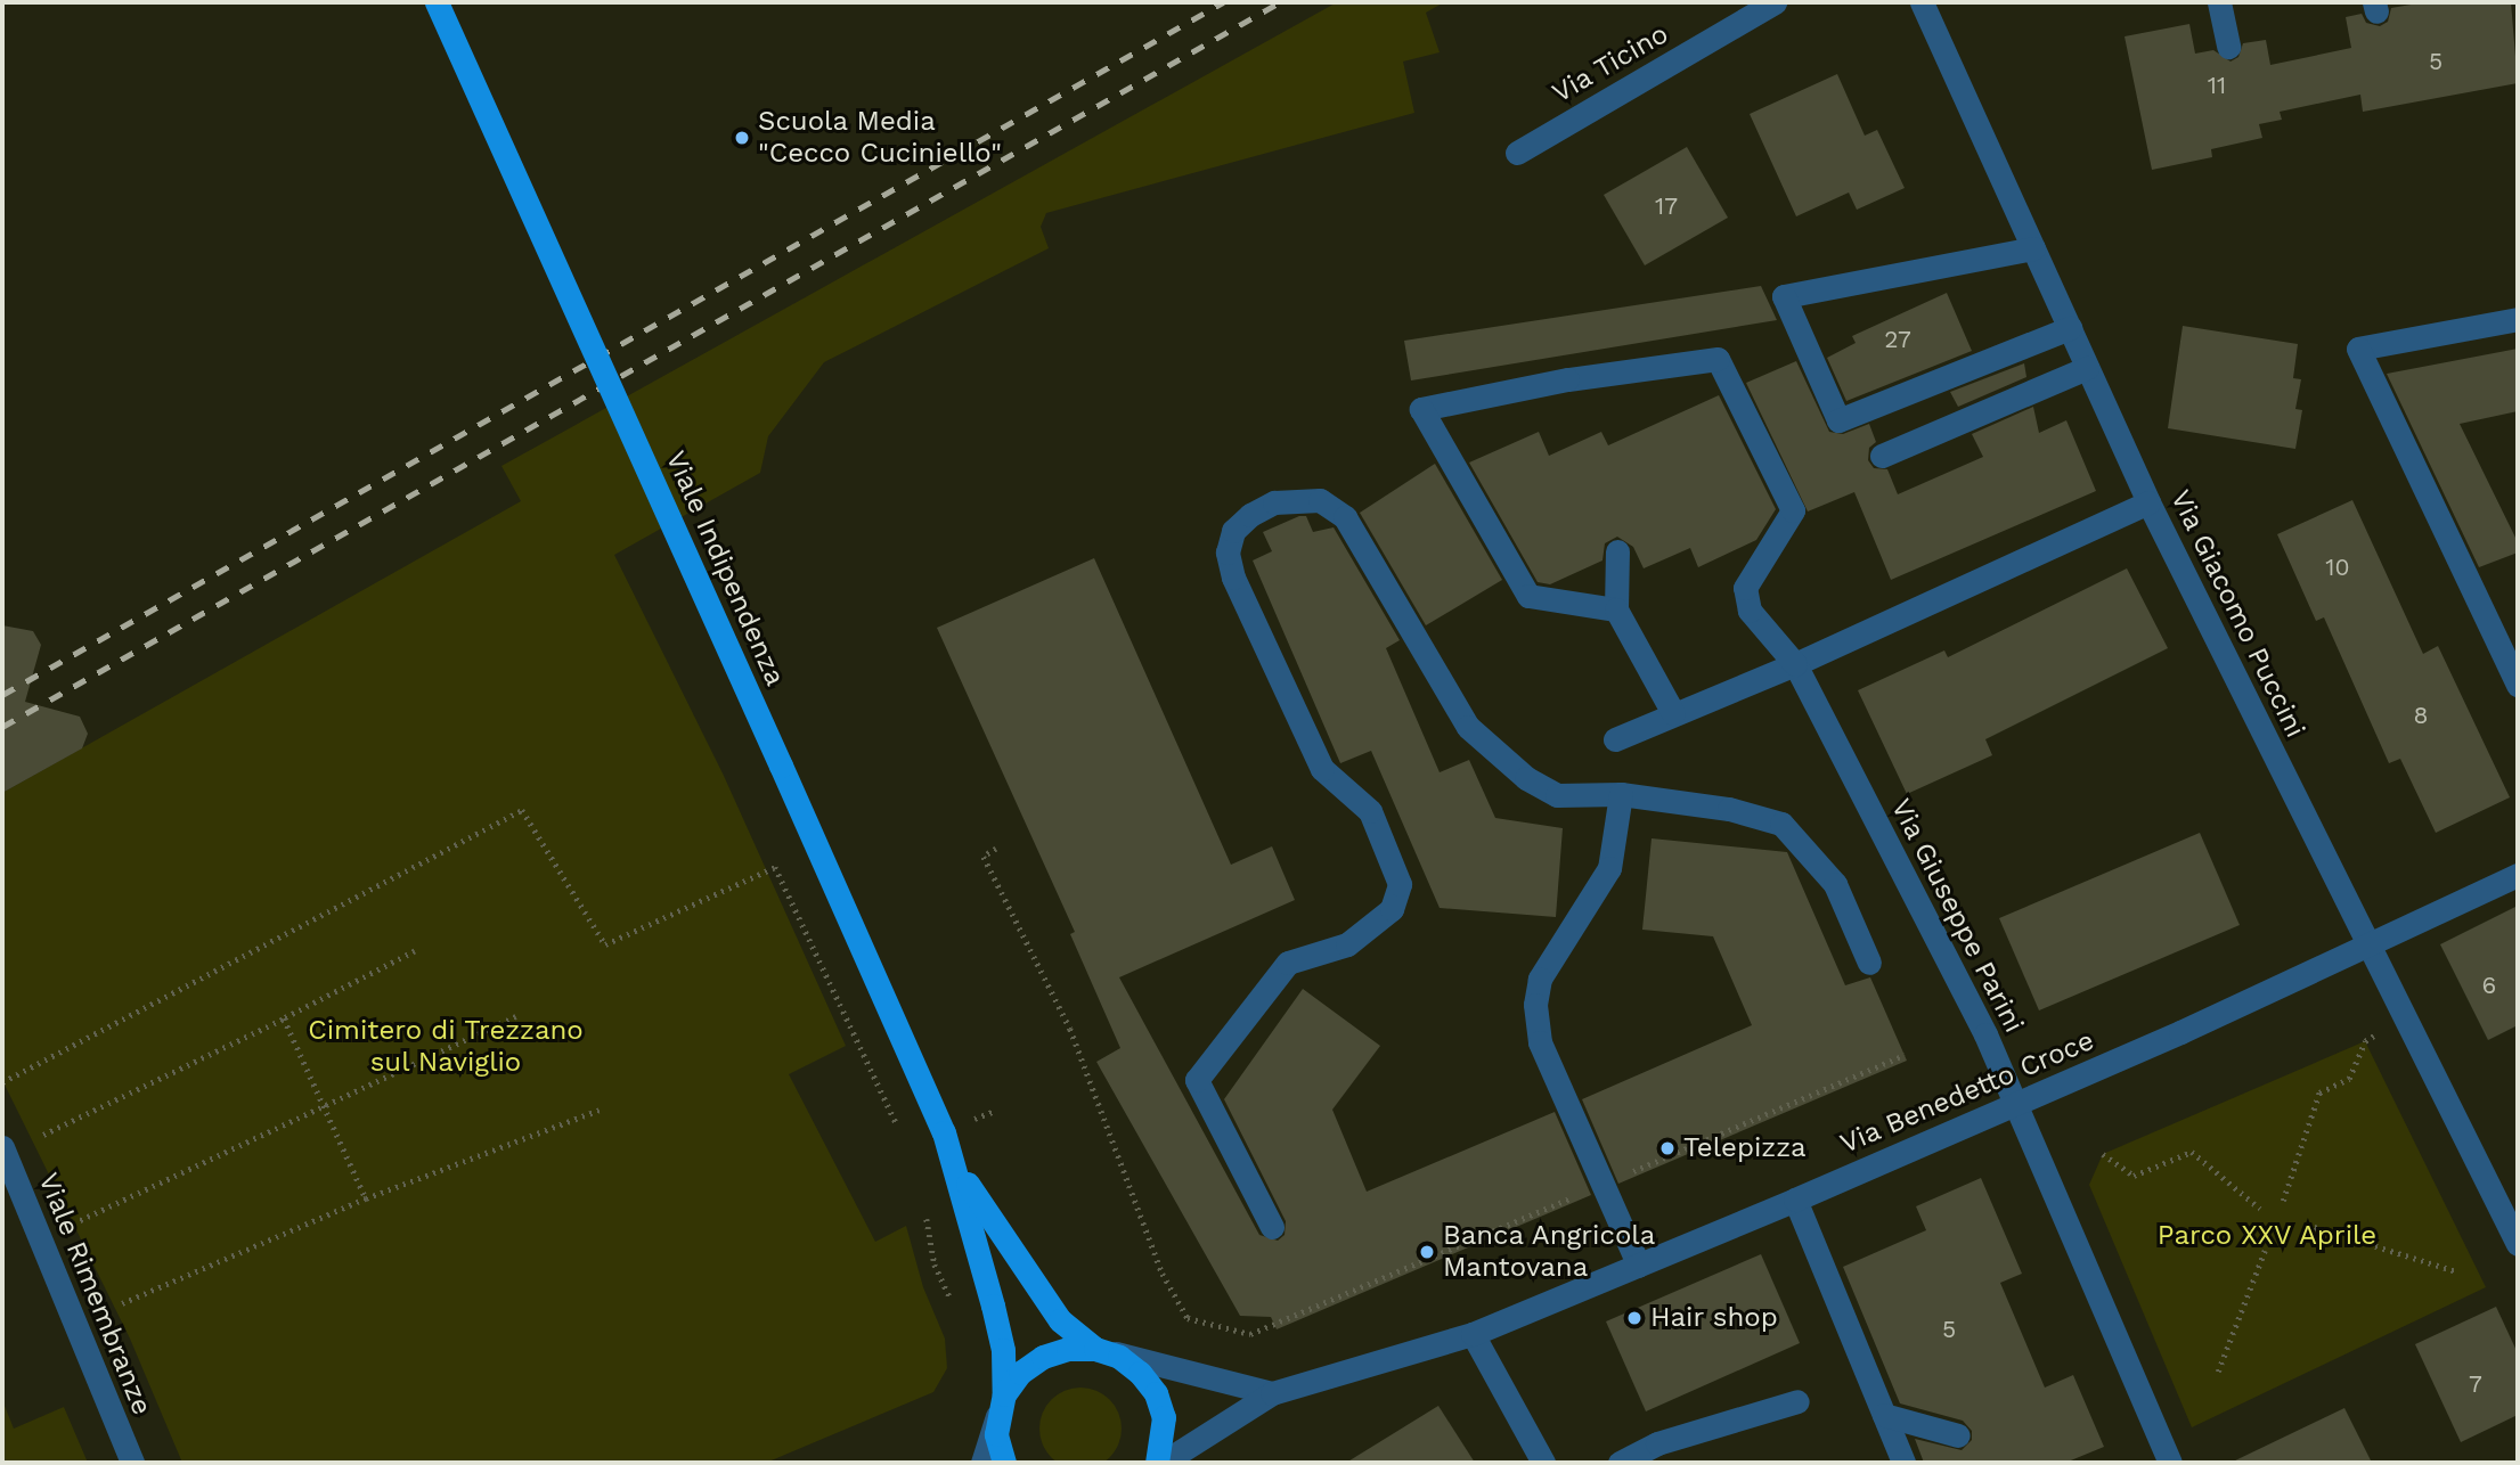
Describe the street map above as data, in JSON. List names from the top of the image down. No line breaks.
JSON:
{"streets":{"main road":["Viale Indipendenza"],"street":["Via Ticino","Via Giacomo Puccini","Via Giuseppe Parini","Via Benedetto Croce","Viale Rimembranze"]},"crossings":[["Viale Indipendenza","Via Benedetto Croce"],["Via Giacomo Puccini","Via Benedetto Croce"],["Via Giuseppe Parini","Via Benedetto Croce"]],"parks":["Cimitero di Trezzano sul Naviglio","Parco XXV Aprile"],"places":["Scuola Media \"Cecco Cuciniello\"","Telepizza","Banca Angricola Mantovana","Hair shop"],"house_numbers":["5","11","17","27","10","8","6","5","7"]}
